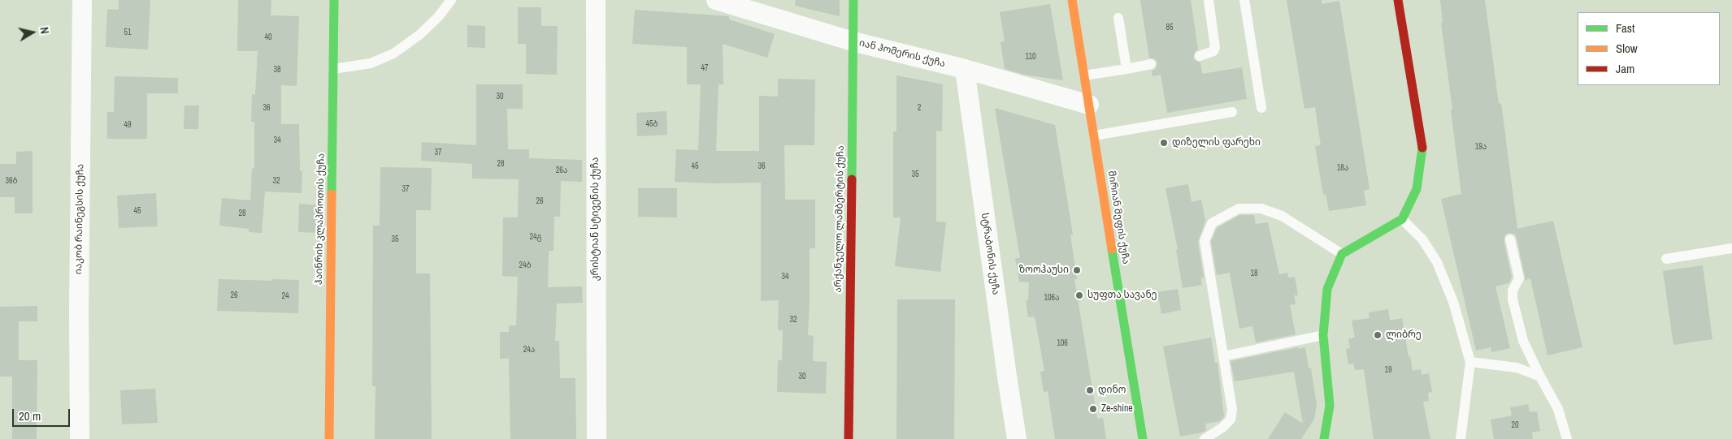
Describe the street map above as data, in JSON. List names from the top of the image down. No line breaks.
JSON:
{"streets":{"street":["იან ჰომერის ქუჩა","მირიან მეფის ქუჩა","იაკობ რაინეგსის ქუჩა","ჰაინრიხ კლაპროთის ქუჩა","კრისტიან სტივენის ქუჩა","არქანჯელო ლამბერტის ქუჩა","სტრაბონის ქუჩა"]},"crossings":[["იან ჰომერის ქუჩა","მირიან მეფის ქუჩა"],["იან ჰომერის ქუჩა","არქანჯელო ლამბერტის ქუჩა"],["იან ჰომერის ქუჩა","სტრაბონის ქუჩა"]],"places":["დიზელის ფარეხი","ზოოჰაუსი","სუფთა სავანე","ლიბრე","დინო","Ze-shine"],"house_numbers":["85","51","40","110","47","38","30","36","2","45ბ","49","34","19ა","37","28","45","36","18ა","26ა","35","36ბ","32","37","26","45","28","24გ","35","24ბ","18","34","26","24","106ა","32","106","24ა","19","30","20"],"legend":["Fast","Slow","Jam"],"scale_bar":"20 m","north":"right"}
